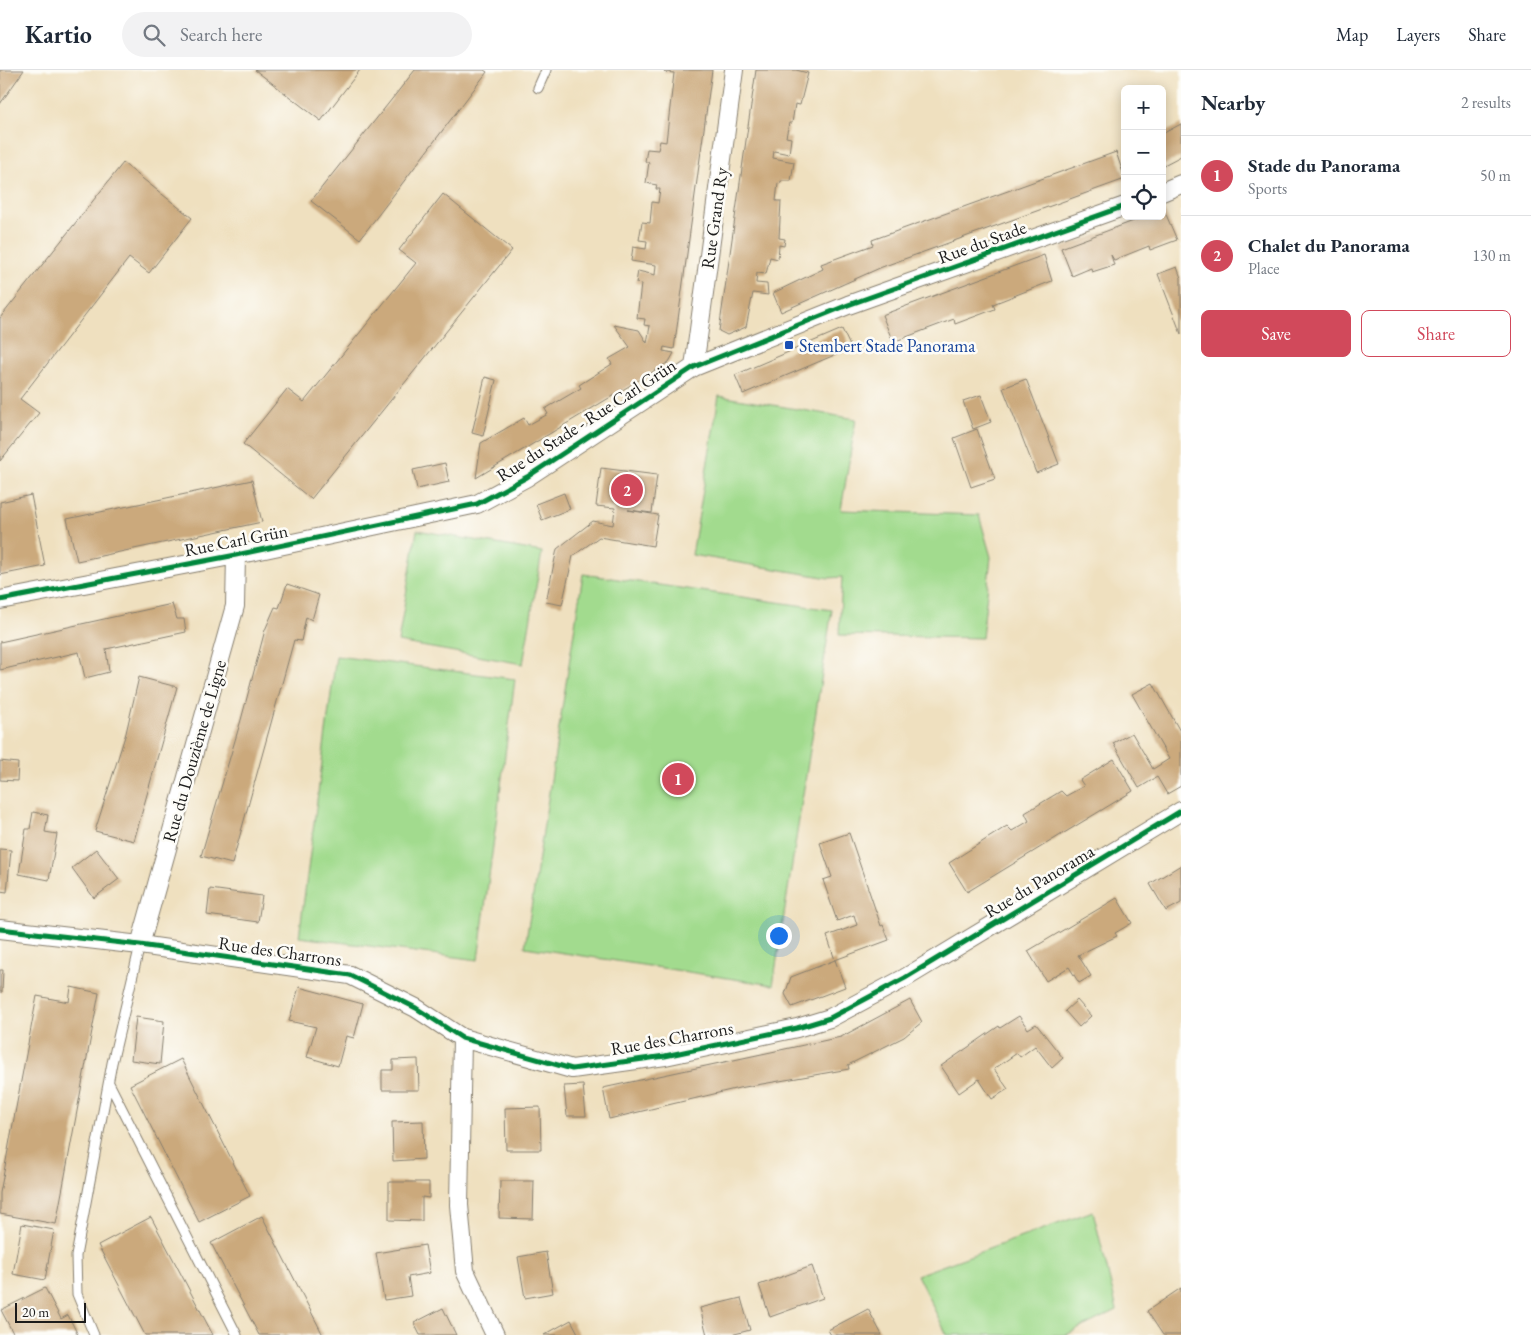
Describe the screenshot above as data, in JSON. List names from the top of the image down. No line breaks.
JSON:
{"streets":{"street":["Rue Grand Ry","Rue du Stade","Rue du Stade - Rue Carl Grün","Rue Carl Grün","Rue du Douzième de Ligne","Rue du Panorama","Rue des Charrons"]},"crossings":[["Rue Grand Ry","Rue du Stade - Rue Carl Grün"],["Rue du Stade","Rue du Stade - Rue Carl Grün"],["Rue du Stade - Rue Carl Grün","Rue Carl Grün"],["Rue Carl Grün","Rue du Douzième de Ligne"],["Rue du Douzième de Ligne","Rue des Charrons"],["Rue du Panorama","Rue des Charrons"]],"places":{"transit":["Stembert Stade Panorama"]},"scale_bar":"20 m","page":{"header":"Kartio","search":"Search here","nav":["Map","Layers","Share"],"heading":["Nearby","2 results"],"map_buttons":["+","−"],"list":[{"mark":"1","name":"Stade du Panorama","note":"Sports","value":"50 m"},{"mark":"2","name":"Chalet du Panorama","note":"Place","value":"130 m"}],"buttons":["Save","Share"],"pins":["2","1"],"scale":"20 m"}}
